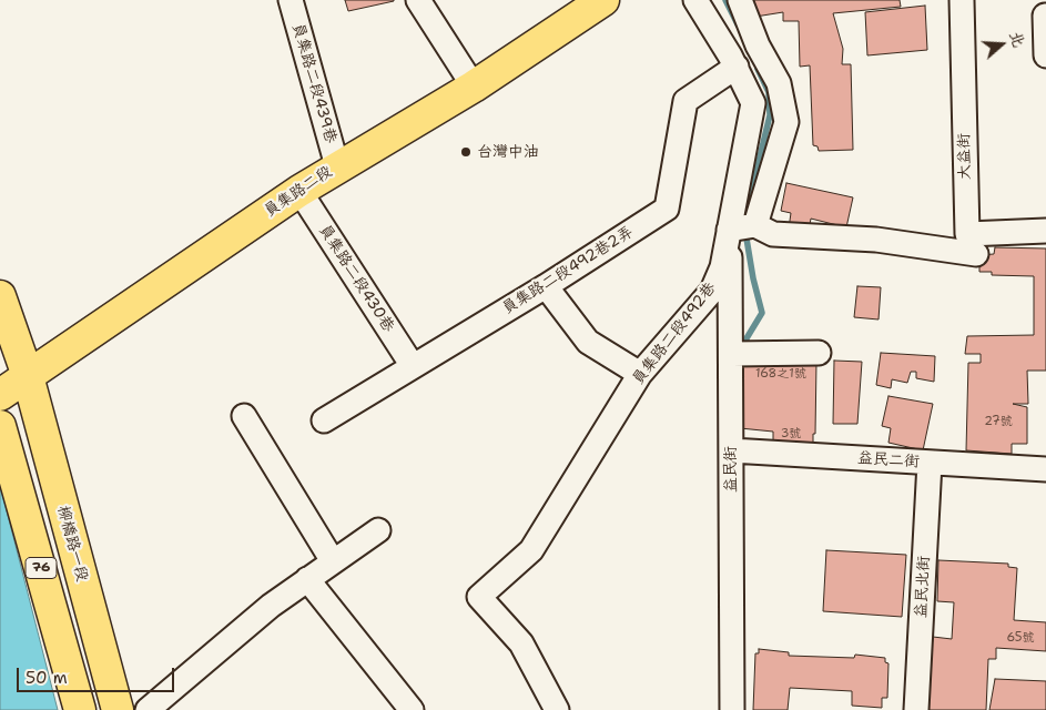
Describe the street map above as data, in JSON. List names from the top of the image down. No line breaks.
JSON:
{"streets":{"main road":["員集路二段","柳橋路一段","76"],"street":["員集路二段439巷","大益街","員集路二段492巷2弄","員集路二段430巷","員集路二段492巷","益民二街","益民街","益民北街"]},"crossings":[["員集路二段439巷","員集路二段"],["員集路二段","員集路二段430巷"],["員集路二段","柳橋路一段"],["員集路二段492巷2弄","員集路二段430巷"],["員集路二段492巷2弄","員集路二段492巷"],["員集路二段492巷","益民街"],["益民二街","益民街"],["益民二街","益民北街"]],"places":["台灣中油"],"house_numbers":["168之1號","27號","3號","65號"],"scale_bar":"50 m","north":"right"}
